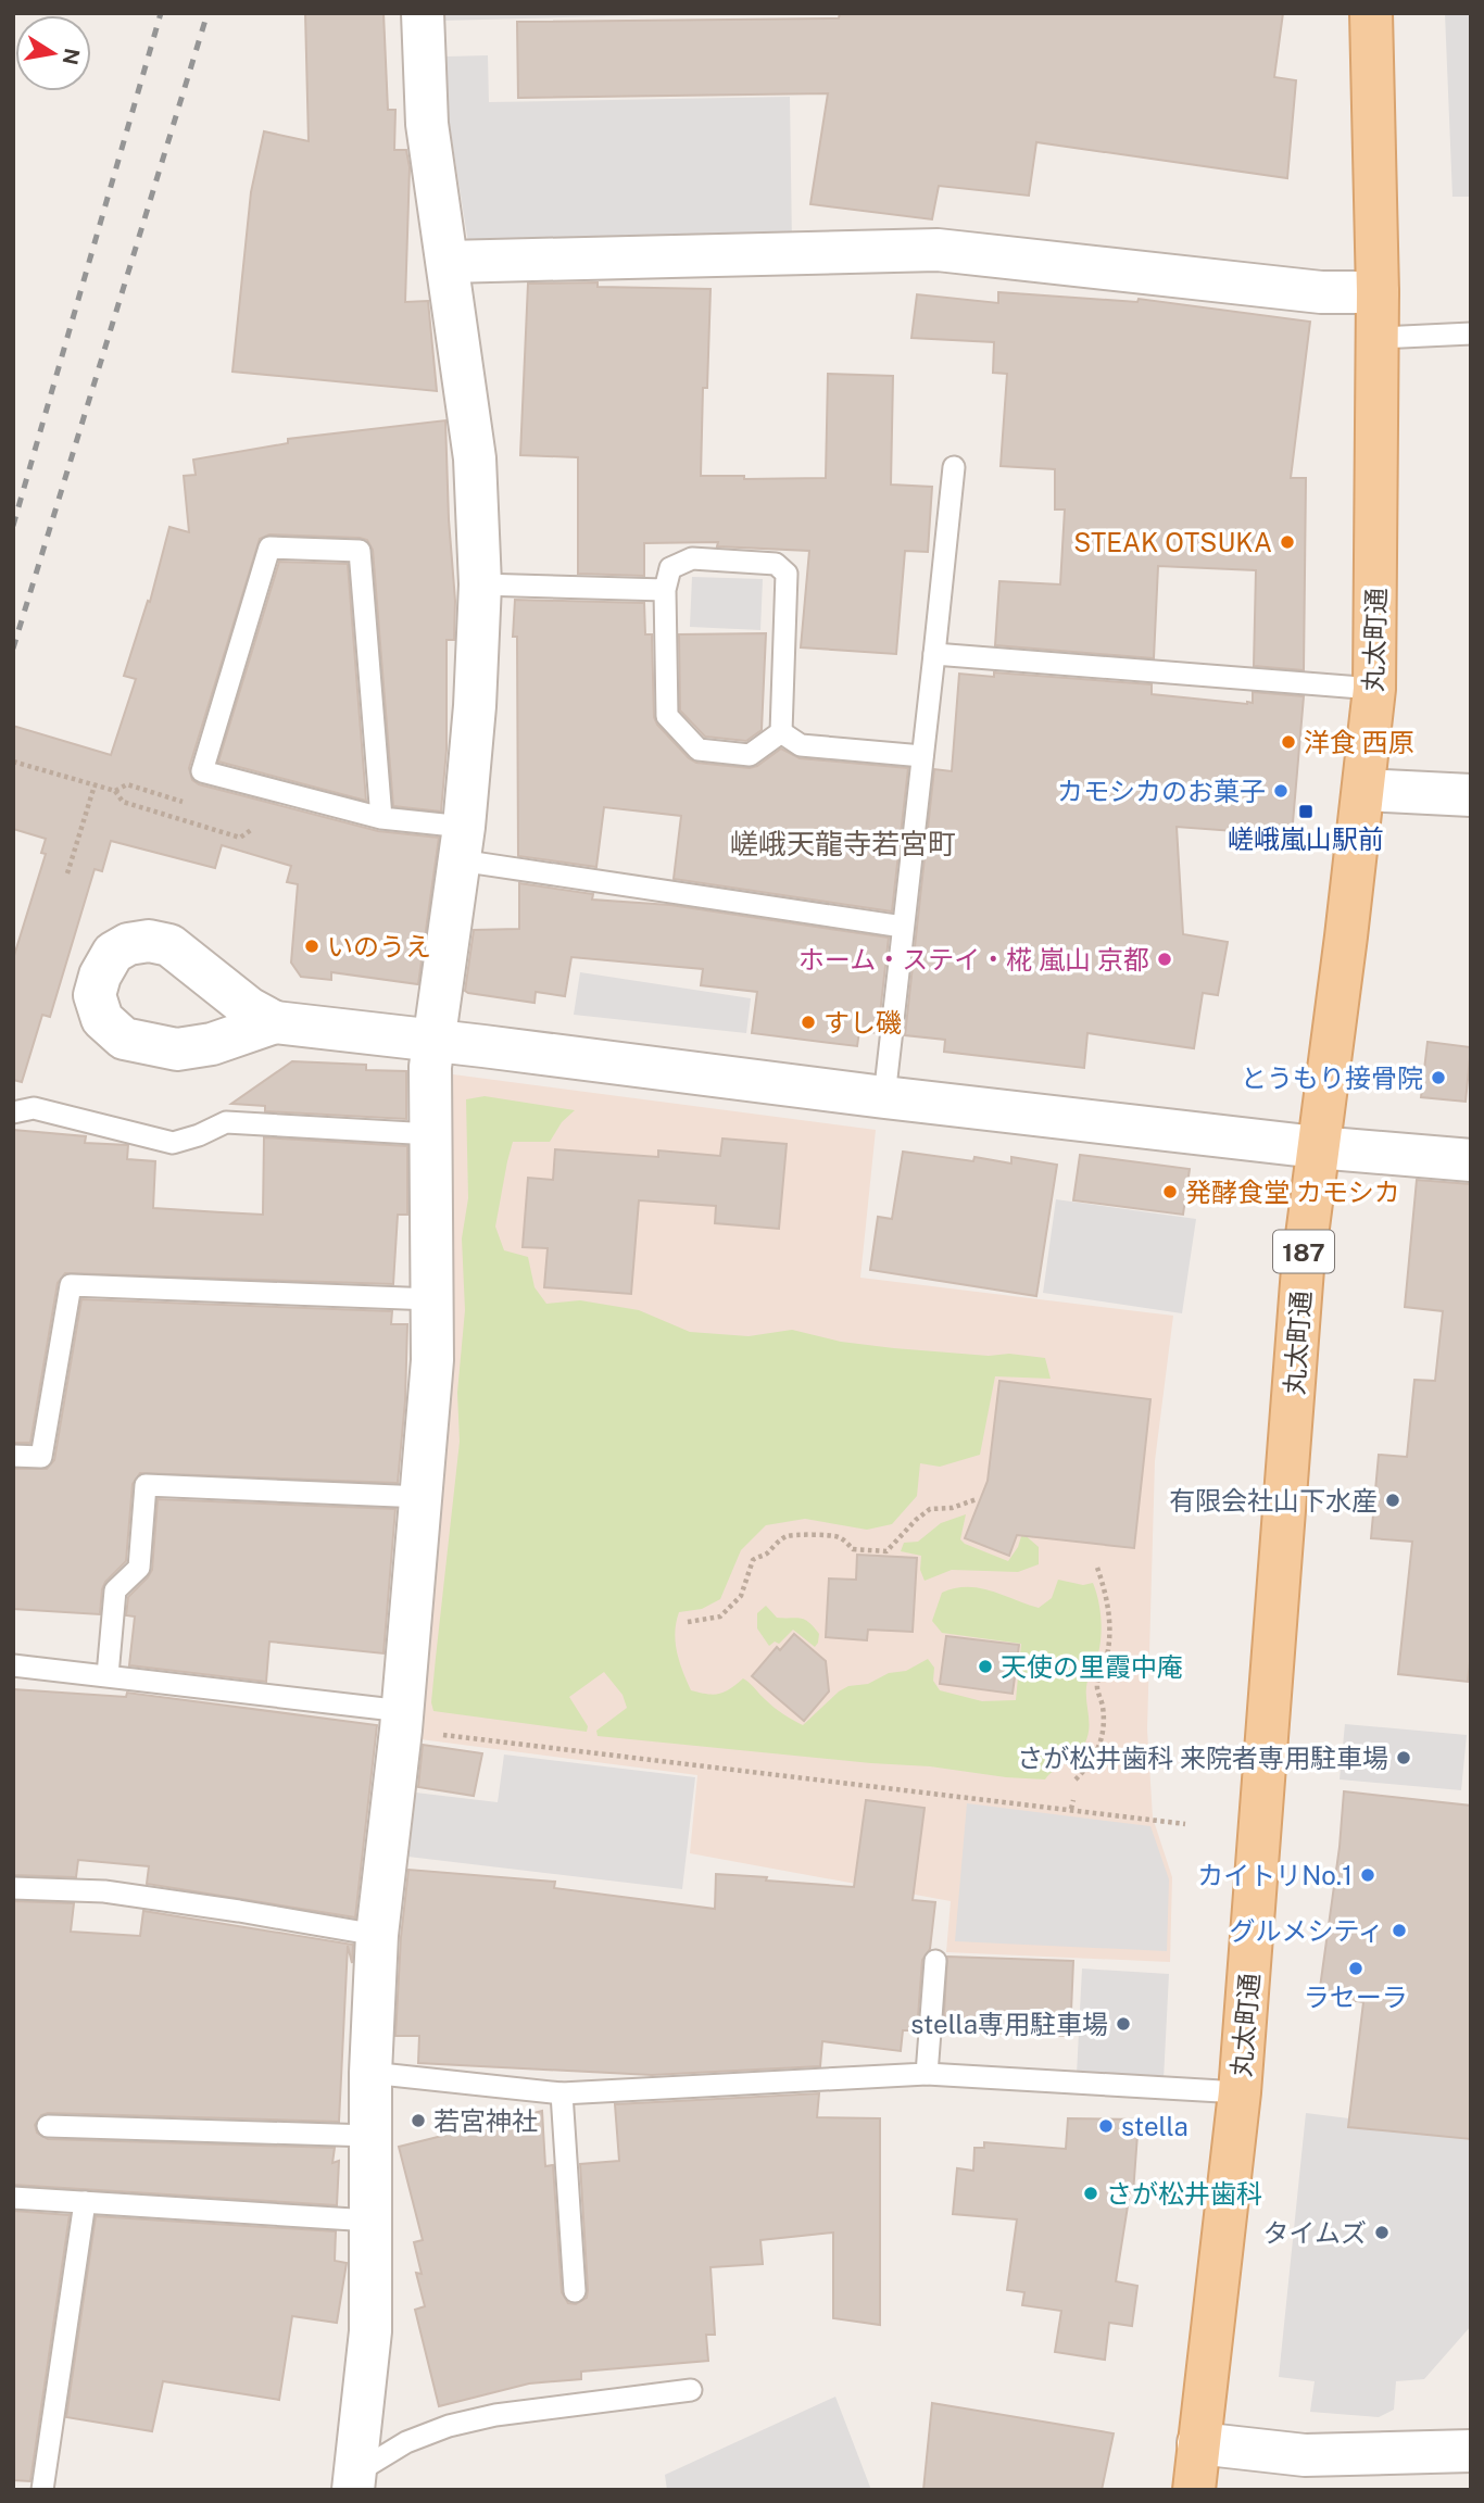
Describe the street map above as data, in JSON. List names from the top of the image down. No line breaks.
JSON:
{"streets":{"main road":["丸太町通","187"]},"districts":["嵯峨天龍寺若宮町"],"places":{"other":["STEAK OTSUKA","洋食 西原","カモシカのお菓子","いのうえ","ホーム・ステイ・椛 嵐山 京都","すし磯","とうもり接骨院","発酵食堂 カモシカ","有限会社山下水産","天使の里霞中庵","さが松井歯科 来院者専用駐車場","カイトリNo.1","グルメシティ","ラセーラ","stella専用駐車場","若宮神社","stella","さが松井歯科","タイムズ"],"transit":["嵯峨嵐山駅前"]},"north":"right"}
